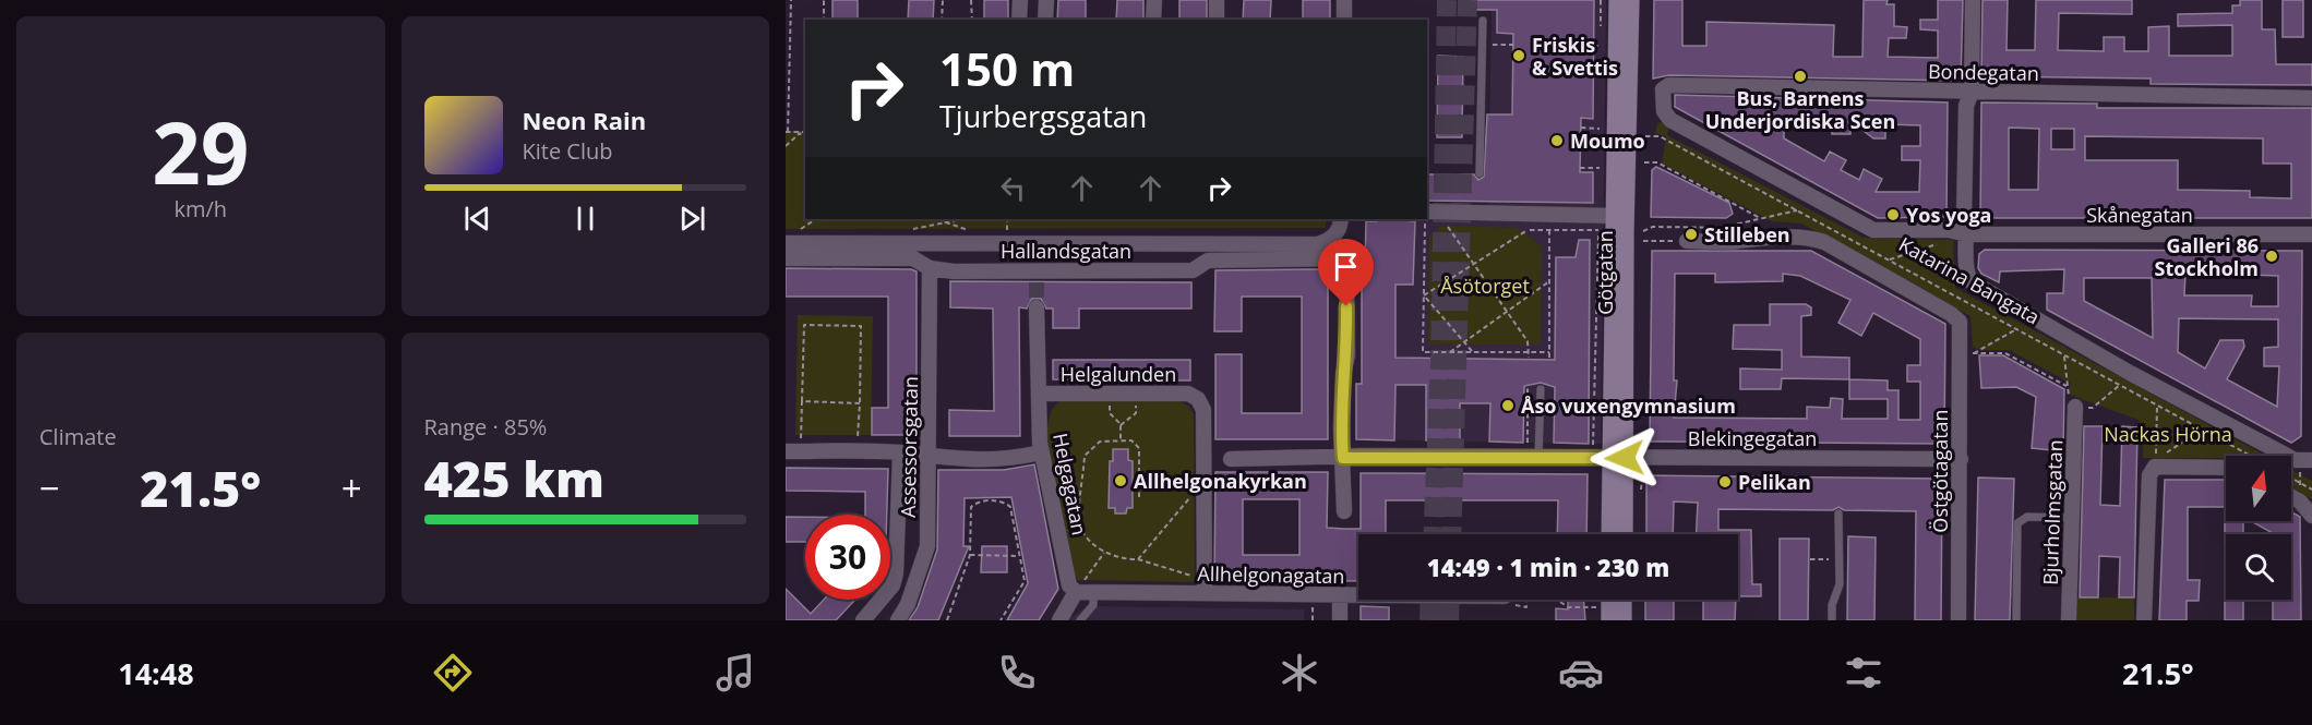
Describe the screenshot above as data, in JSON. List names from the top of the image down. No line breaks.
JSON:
{"streets":{"street":["Bondegatan","Skånegatan","Hallandsgatan","Götgatan","Katarina Bangata","Helgalunden","Blekingegatan","Assessorsgatan","Östgötagatan","Helgagatan","Bjurholmsgatan","Allhelgonagatan"]},"crossings":[["Bondegatan","Katarina Bangata"],["Skånegatan","Katarina Bangata"],["Hallandsgatan","Blekingegatan"],["Hallandsgatan","Assessorsgatan"],["Götgatan","Blekingegatan"],["Katarina Bangata","Östgötagatan"],["Helgalunden","Helgagatan"],["Helgalunden","Allhelgonagatan"],["Blekingegatan","Östgötagatan"],["Helgagatan","Allhelgonagatan"]],"parks":["Åsötorget","Nackas Hörna"],"places":["Friskis & Svettis","Bus, Barnens Underjordiska Scen","Moumo","Yos yoga","Stilleben","Galleri 86 Stockholm","Åso vuxengymnasium","Allhelgonakyrkan","Pelikan"],"north":"top","page":{"tile":[["29","km/h"],"Climate",["Range · 85%","425 km"]],"turn":["150 m","Tjurbergsgatan"],"song":["Neon Rain","Kite Club"],"heat":["−","21.5°","+"],"limit":"30","trip":"14:49 · 1 min · 230 m","tabs":["14:48","21.5°"]}}
